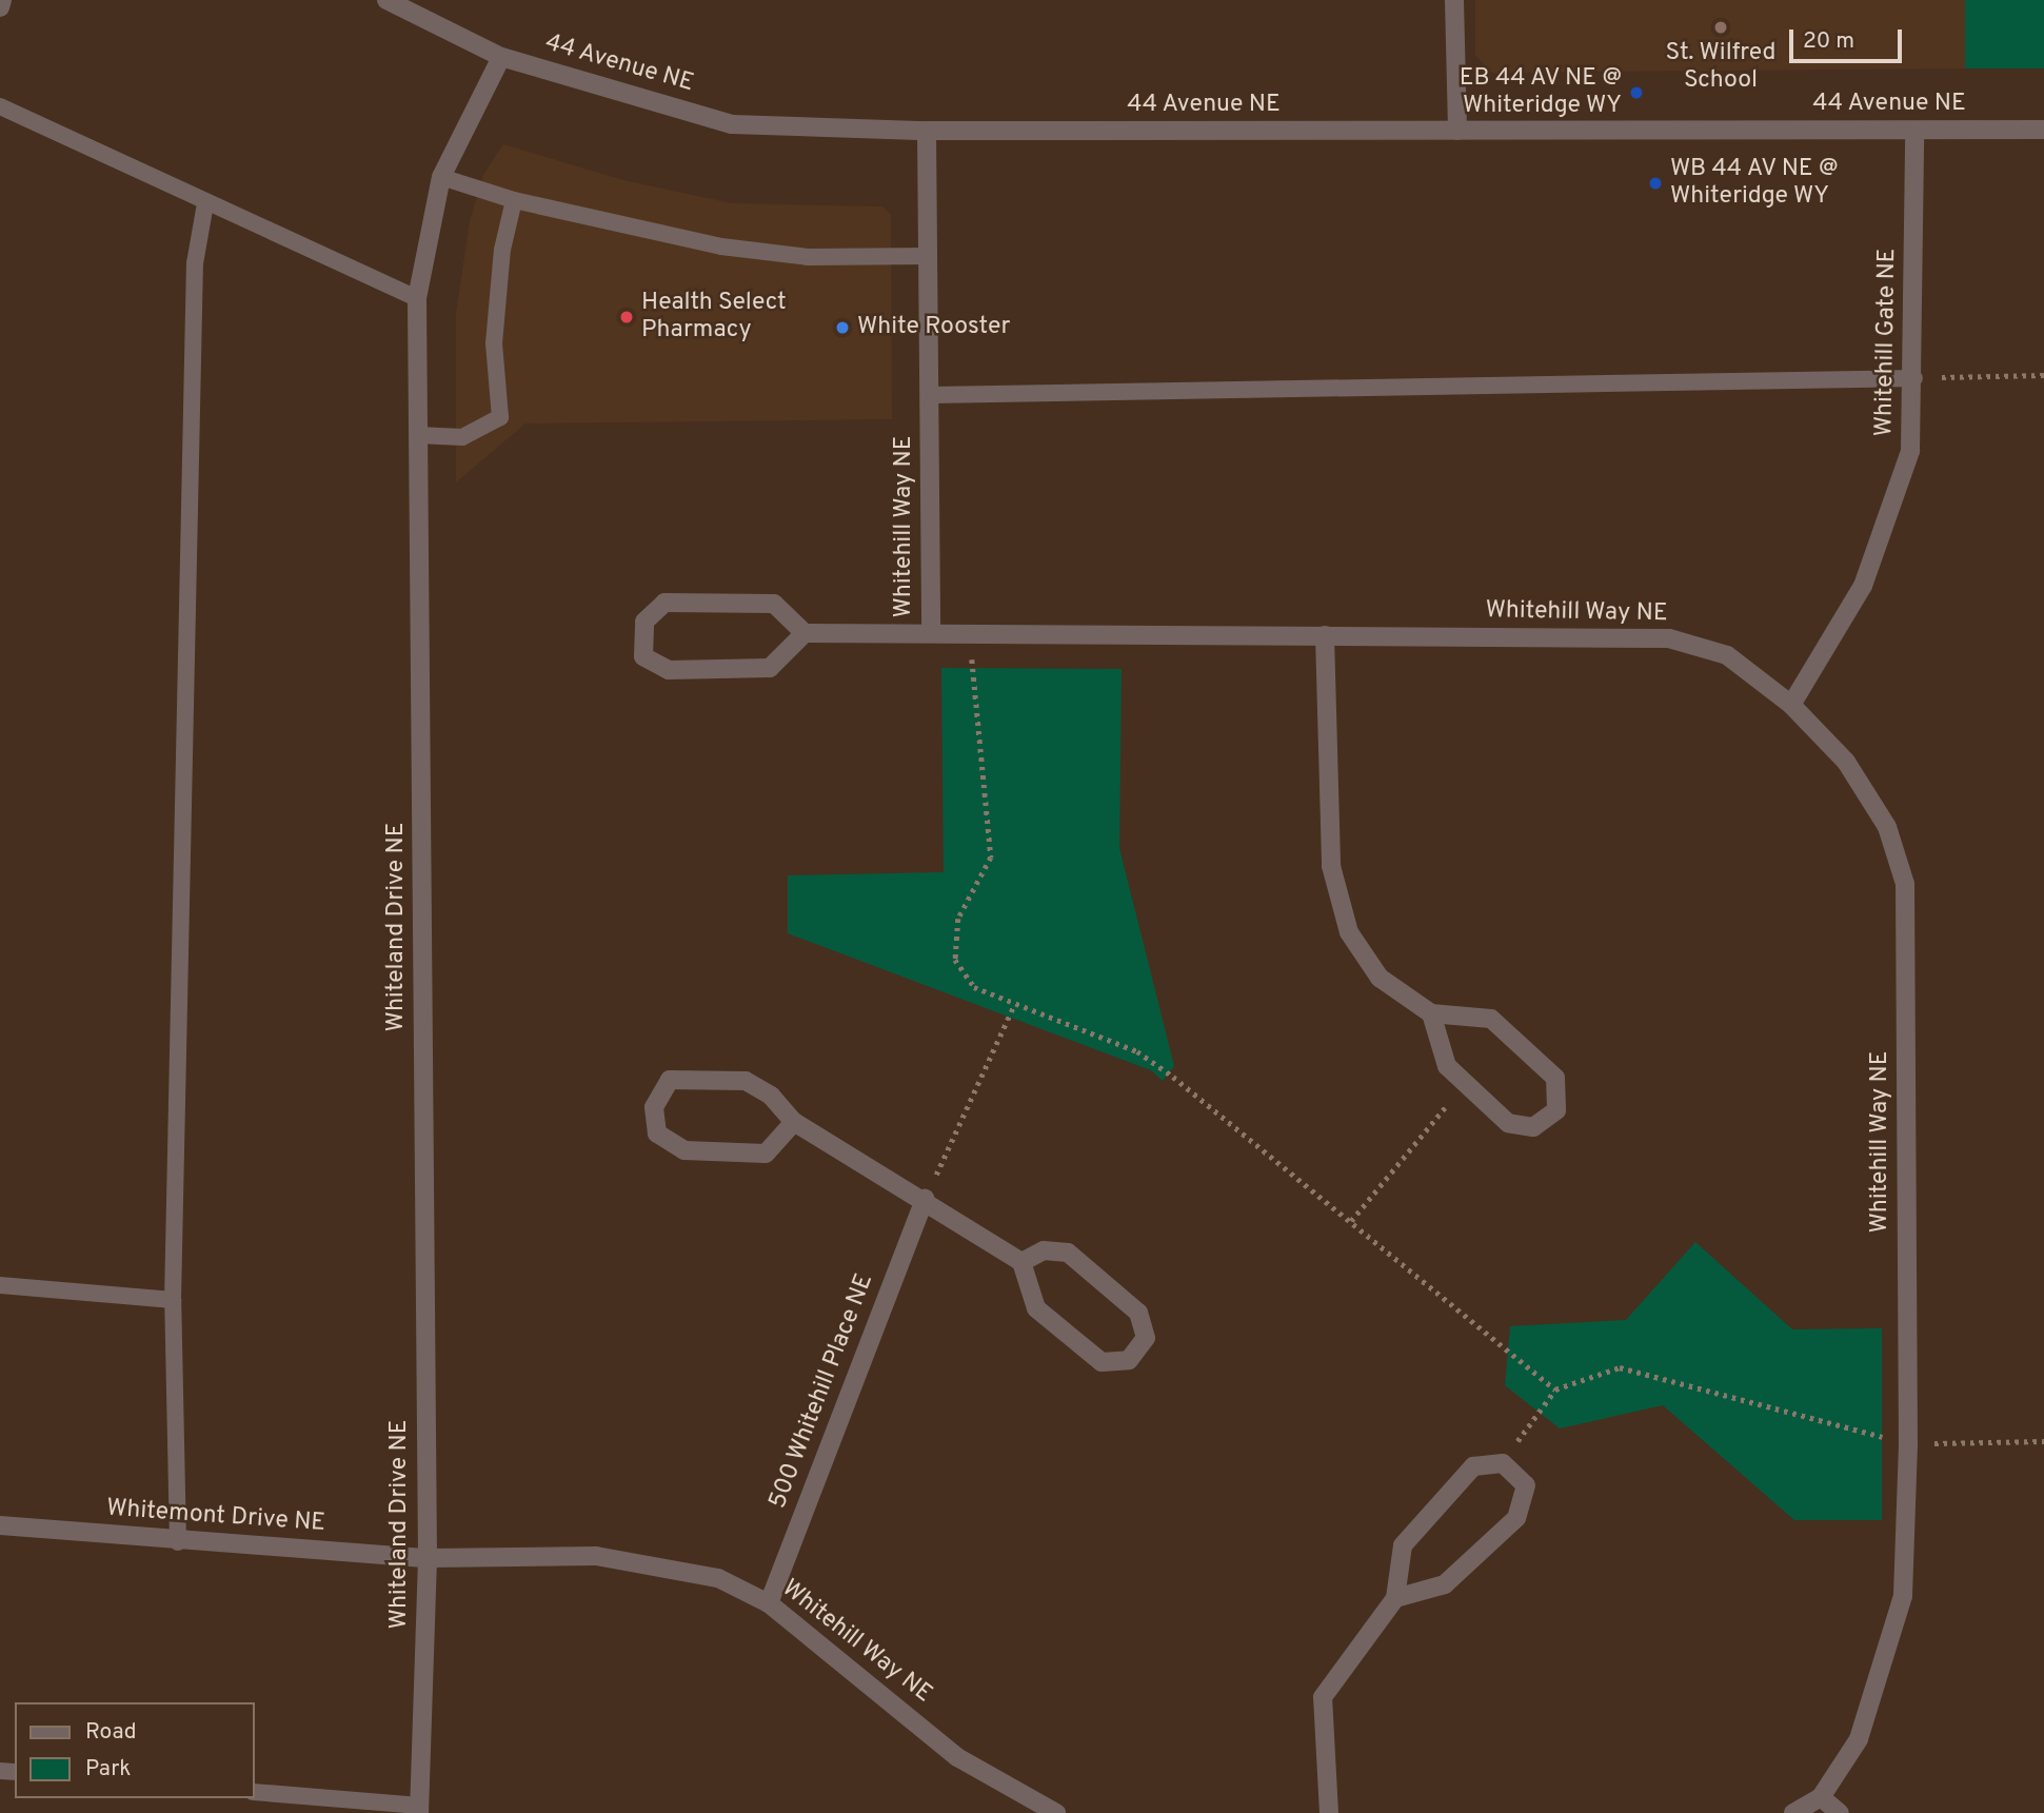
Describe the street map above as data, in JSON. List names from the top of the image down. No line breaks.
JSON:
{"streets":{"street":["44 Avenue NE","Whitehill Gate NE","Whitehill Way NE","Whiteland Drive NE","500 Whitehill Place NE","Whitemont Drive NE"]},"crossings":[["44 Avenue NE","Whitehill Gate NE"],["44 Avenue NE","Whitehill Way NE"],["44 Avenue NE","Whiteland Drive NE"],["Whitehill Gate NE","Whitehill Way NE"],["Whitehill Way NE","Whiteland Drive NE"],["Whitehill Way NE","500 Whitehill Place NE"],["Whitehill Way NE","Whitemont Drive NE"],["Whiteland Drive NE","Whitemont Drive NE"]],"places":["St. Wilfred School","EB 44 AV NE @ Whiteridge WY","WB 44 AV NE @ Whiteridge WY","Health Select Pharmacy","White Rooster"],"legend":["Road","Park"],"scale_bar":"20 m"}
